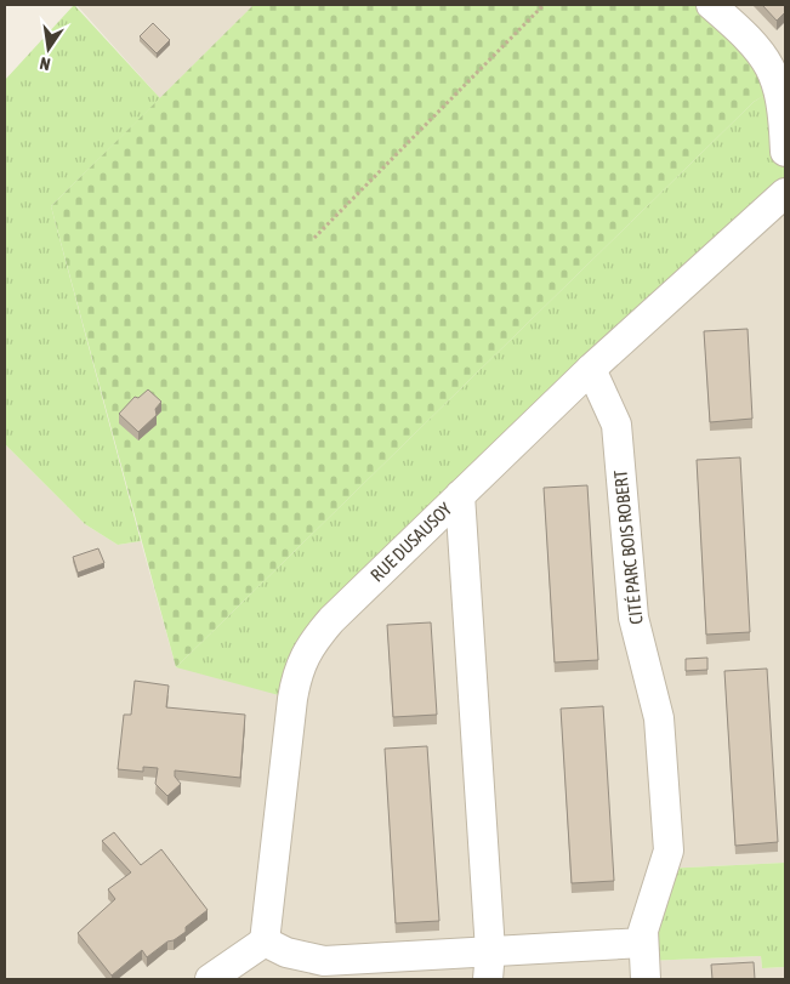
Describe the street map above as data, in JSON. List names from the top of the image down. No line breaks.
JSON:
{"streets":{"street":["RUE DUSAUSOY","CITÉ PARC BOIS ROBERT"]},"crossings":[["RUE DUSAUSOY","CITÉ PARC BOIS ROBERT"]],"north":"bottom"}
